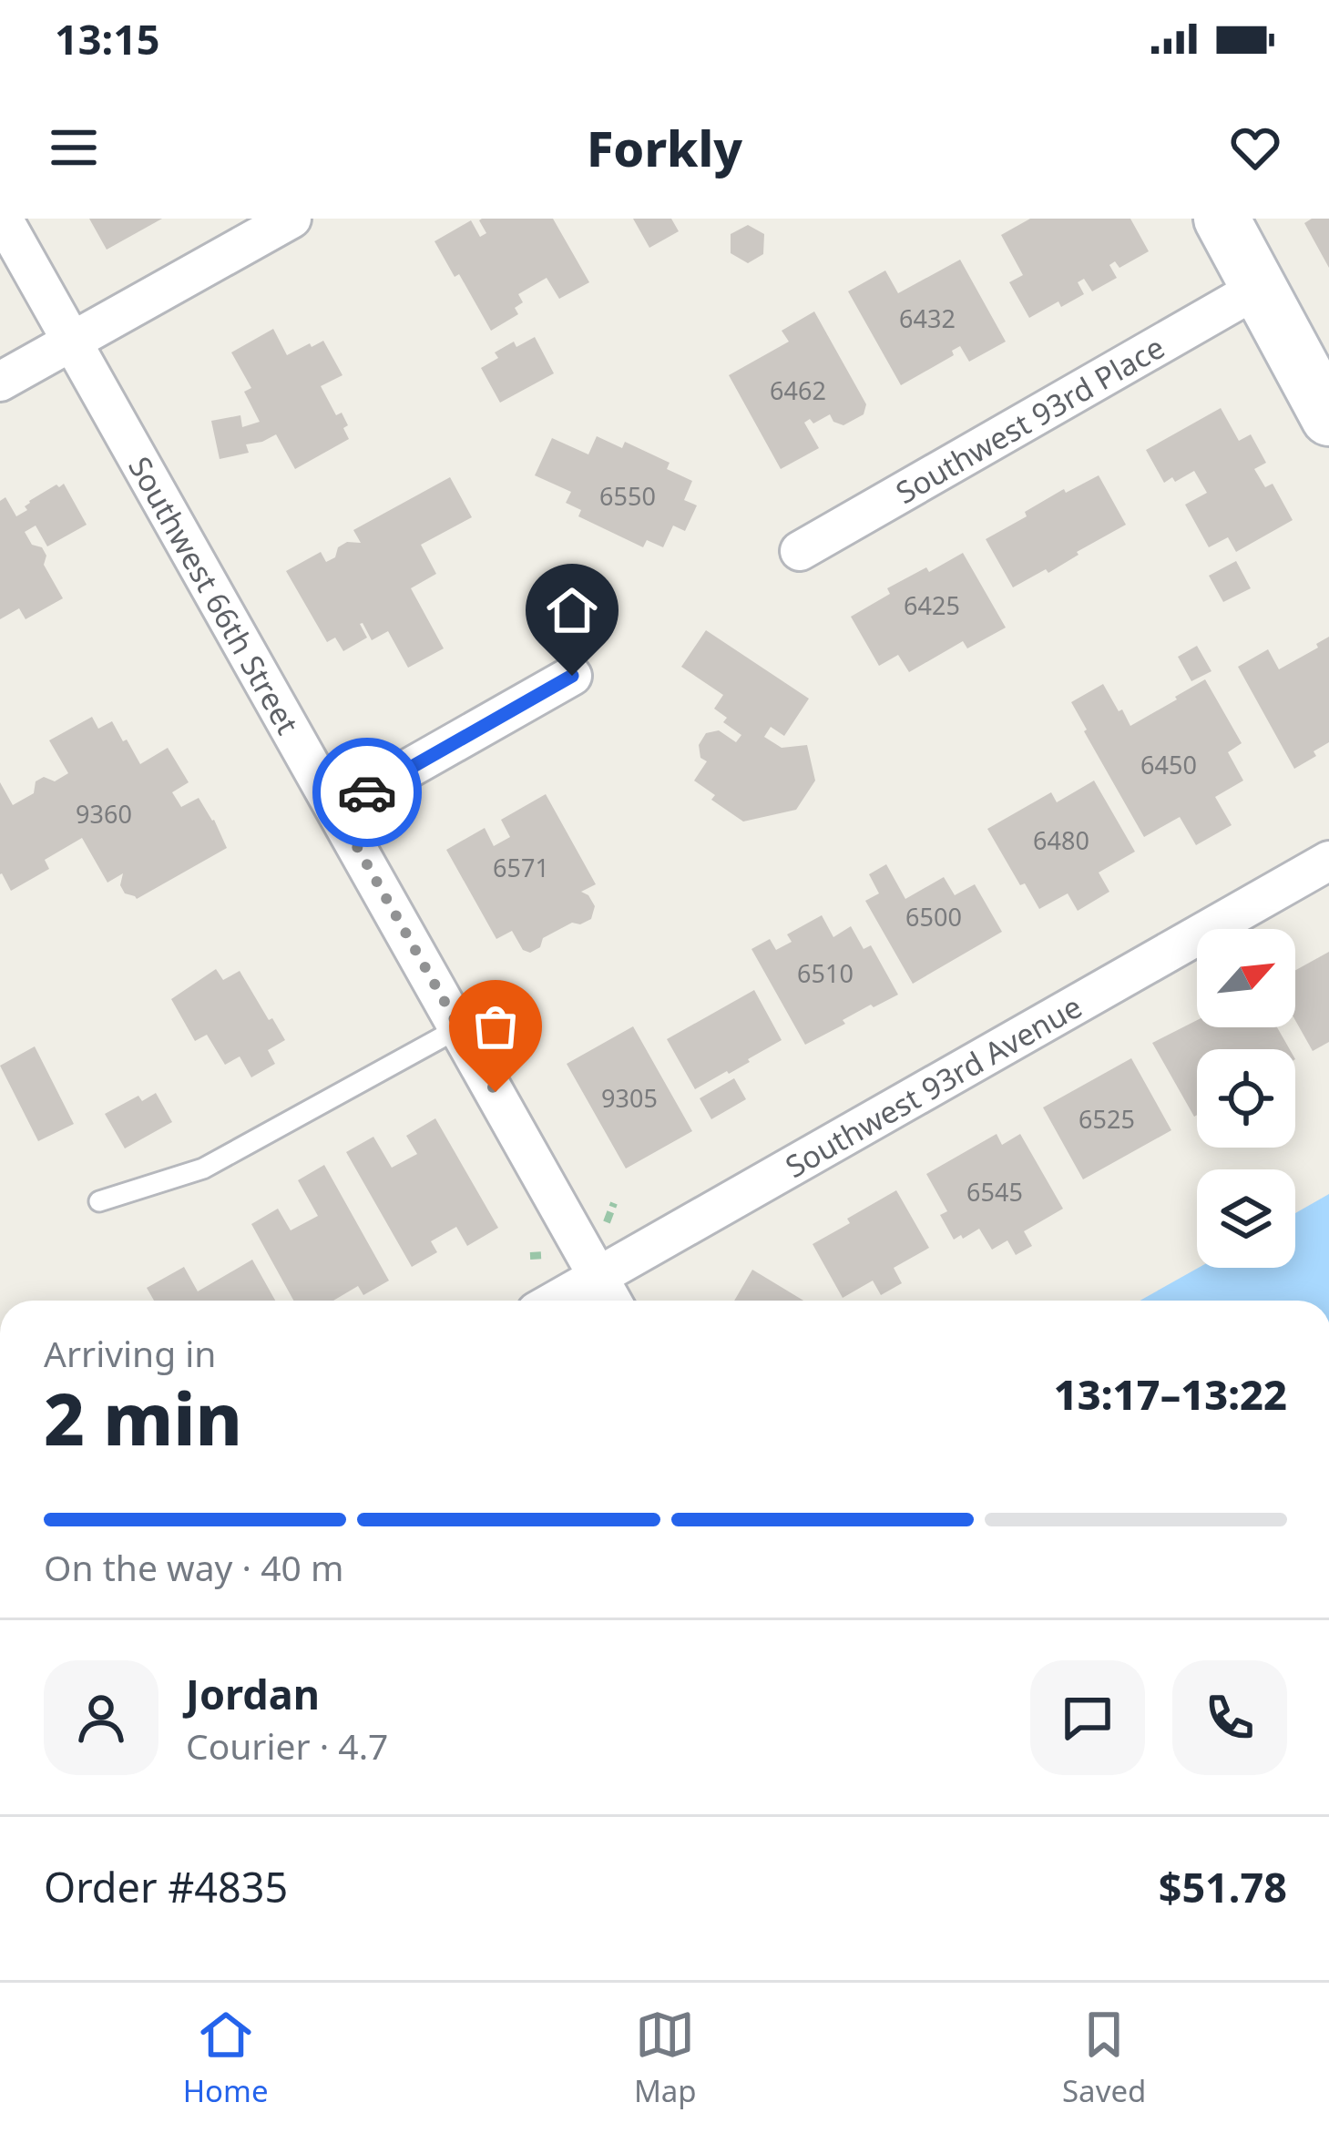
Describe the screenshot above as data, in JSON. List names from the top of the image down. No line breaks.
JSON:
{"streets":{"street":["Southwest 93rd Place","Southwest 66th Street","Southwest 93rd Avenue"]},"crossings":[["Southwest 66th Street","Southwest 93rd Avenue"]],"house_numbers":["6432","6462","6550","6425","6450","9360","6480","6571","6500","6510","9305","6525","6545"],"north":"top right","page":{"status":"13:15","header":"Forkly","heading":["2 min","Arriving in","13:17–13:22"],"panel":["Jordan","Courier · 4.7","Order #4835","$51.78"],"bar":"On the way · 40 m","tabs":["Home","Map","Saved"]}}
